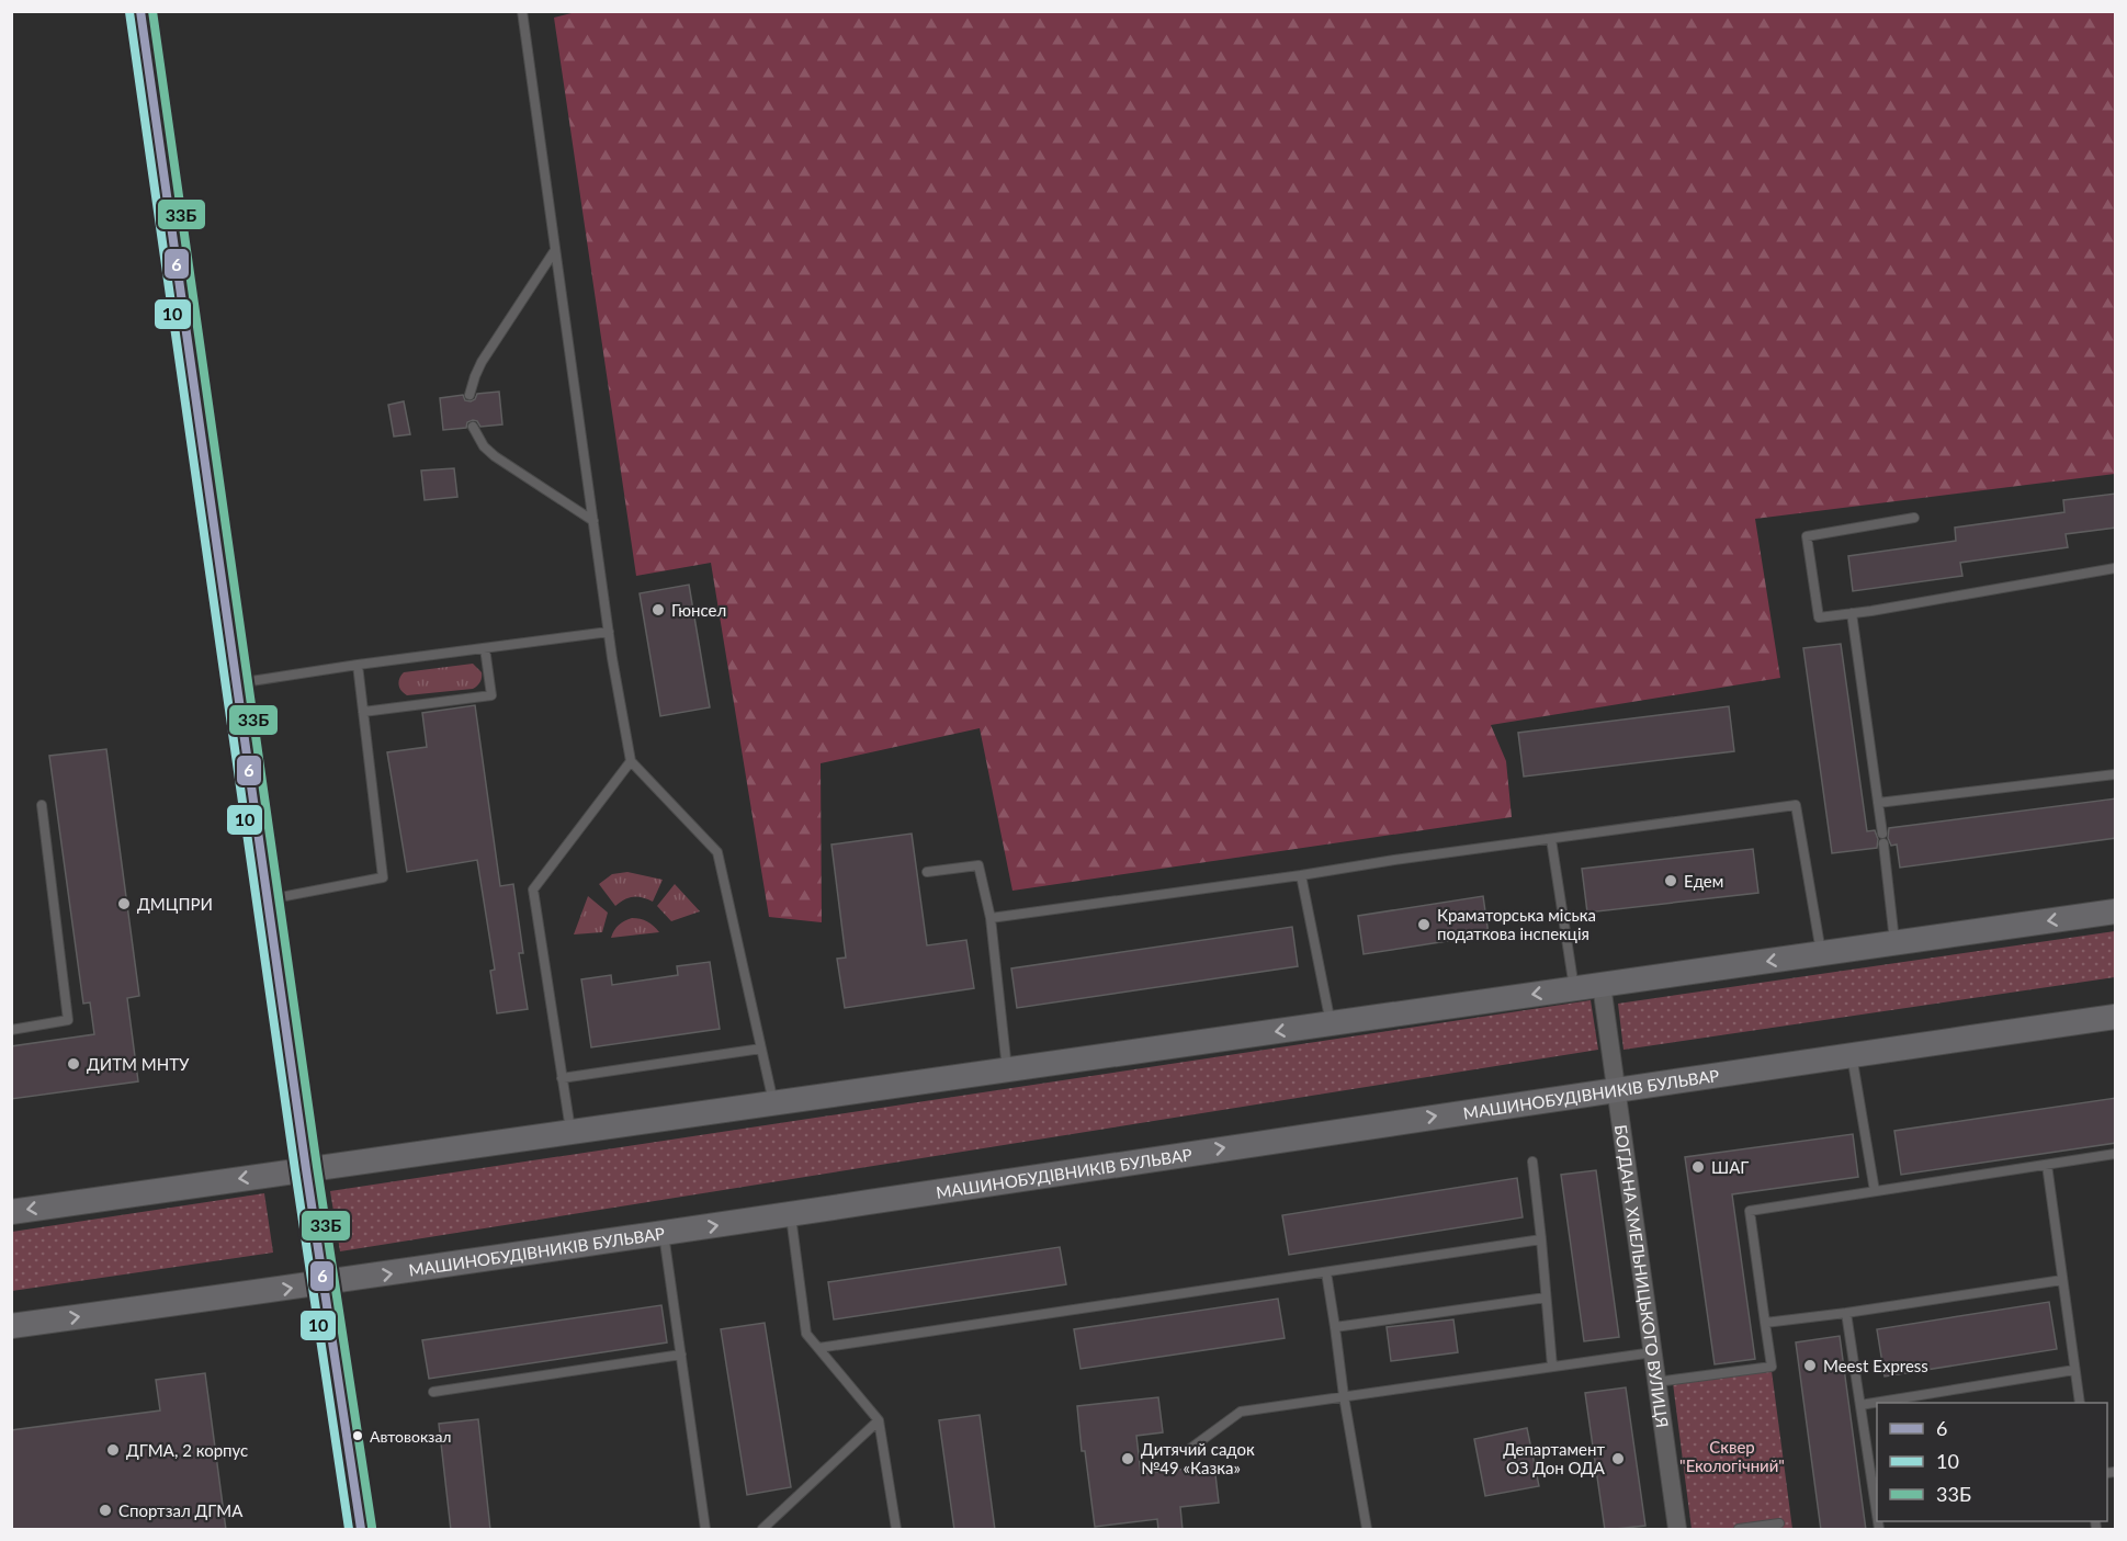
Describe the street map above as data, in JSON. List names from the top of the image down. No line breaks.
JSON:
{"streets":{"street":["МАШИНОБУДІВНИКІВ БУЛЬВАР","БОГДАНА ХМЕЛЬНИЦЬКОГО ВУЛИЦЯ"]},"crossings":[["МАШИНОБУДІВНИКІВ БУЛЬВАР","БОГДАНА ХМЕЛЬНИЦЬКОГО ВУЛИЦЯ"]],"parks":["Сквер \"Екологічний\""],"places":["Гюнсел","Едем","ДМЦПРИ","Краматорська міська податкова інспекція","ДИТМ МНТУ","ШАГ","Meest Express","Автовокзал","ДГМА, 2 корпус","Дитячий садок №49 «Казка»","Департамент ОЗ Дон ОДА","Спортзал ДГМА"],"lines":["transit line 6","transit line 33Б","transit line 10"],"legend":["6","10","33Б"]}
